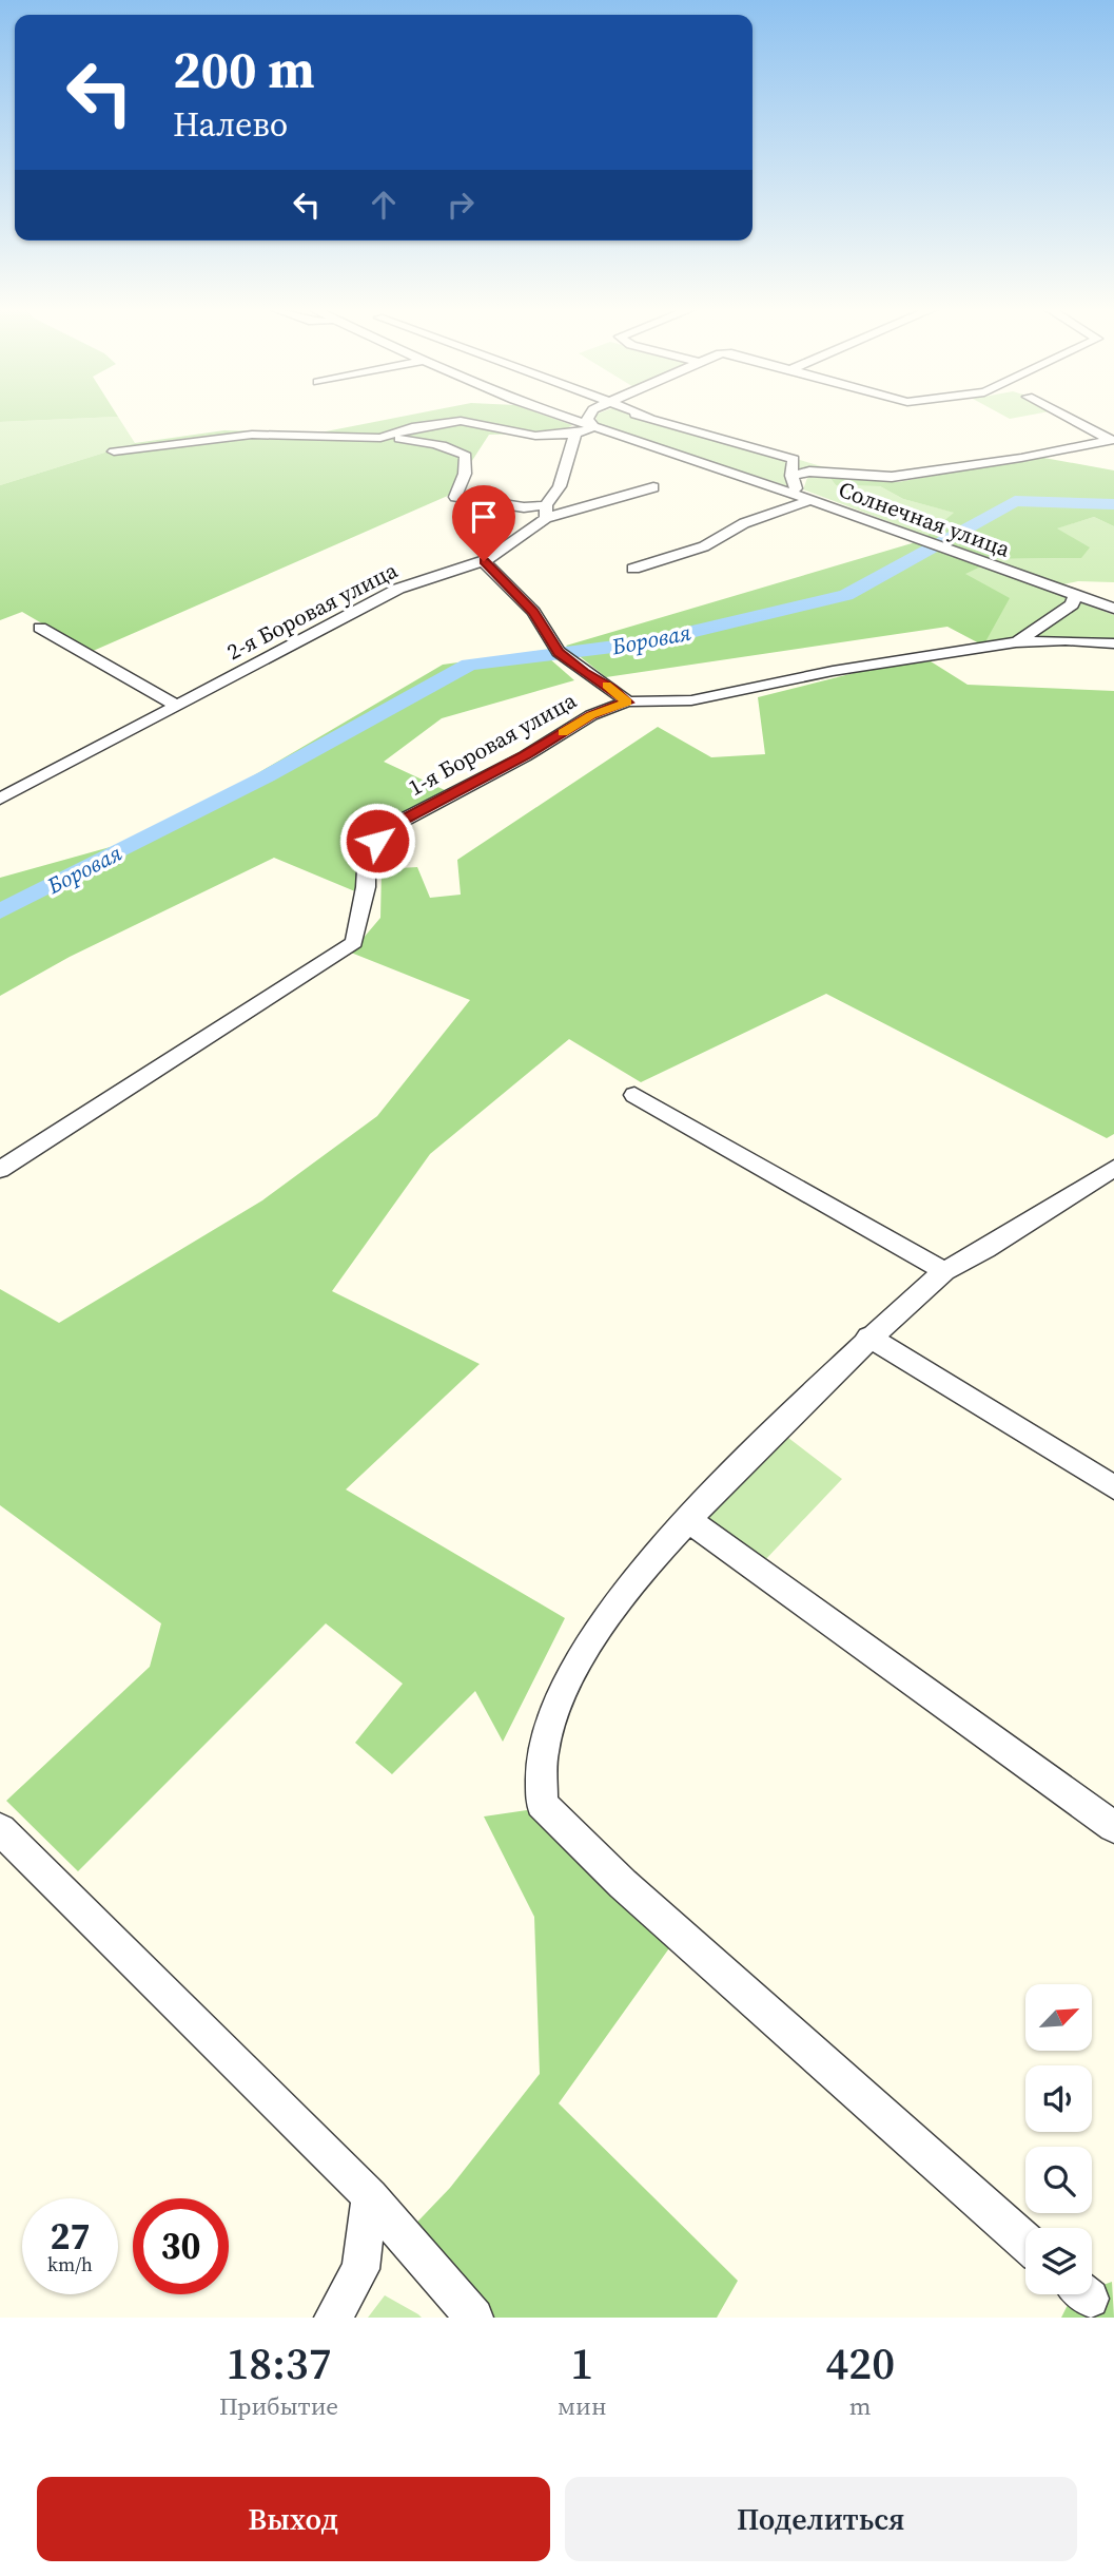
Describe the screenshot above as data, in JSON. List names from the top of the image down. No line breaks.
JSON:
{"streets":{"street":["Солнечная улица","2-я Боровая улица","1-я Боровая улица"]},"water":["Боровая"],"north":"top right","page":{"turn":["200 m","Налево"],"speed":"27 km/h","limit":"30","eta":["18:37","Прибытие","1","мин","420","m"],"buttons":["Выход","Поделиться"]}}
